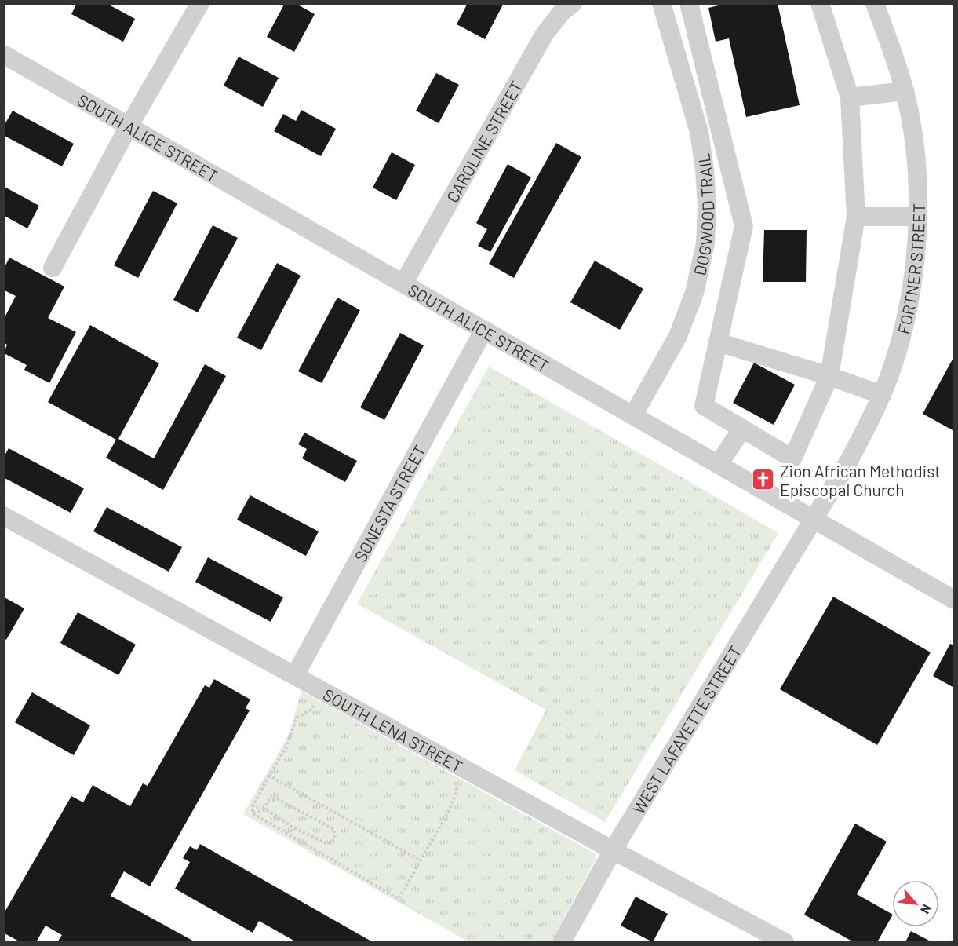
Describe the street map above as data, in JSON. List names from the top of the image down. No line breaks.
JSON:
{"streets":{"street":["SOUTH ALICE STREET","CAROLINE STREET","DOGWOOD TRAIL","FORTNER STREET","SONESTA STREET","SOUTH LENA STREET","WEST LAFAYETTE STREET"]},"crossings":[["SOUTH ALICE STREET","CAROLINE STREET"],["SOUTH ALICE STREET","DOGWOOD TRAIL"],["SOUTH ALICE STREET","FORTNER STREET"],["SOUTH ALICE STREET","SONESTA STREET"],["SOUTH ALICE STREET","WEST LAFAYETTE STREET"],["FORTNER STREET","WEST LAFAYETTE STREET"],["SONESTA STREET","SOUTH LENA STREET"],["SOUTH LENA STREET","WEST LAFAYETTE STREET"]],"places":{"church":["Zion African Methodist Episcopal Church"]},"north":"bottom right"}
